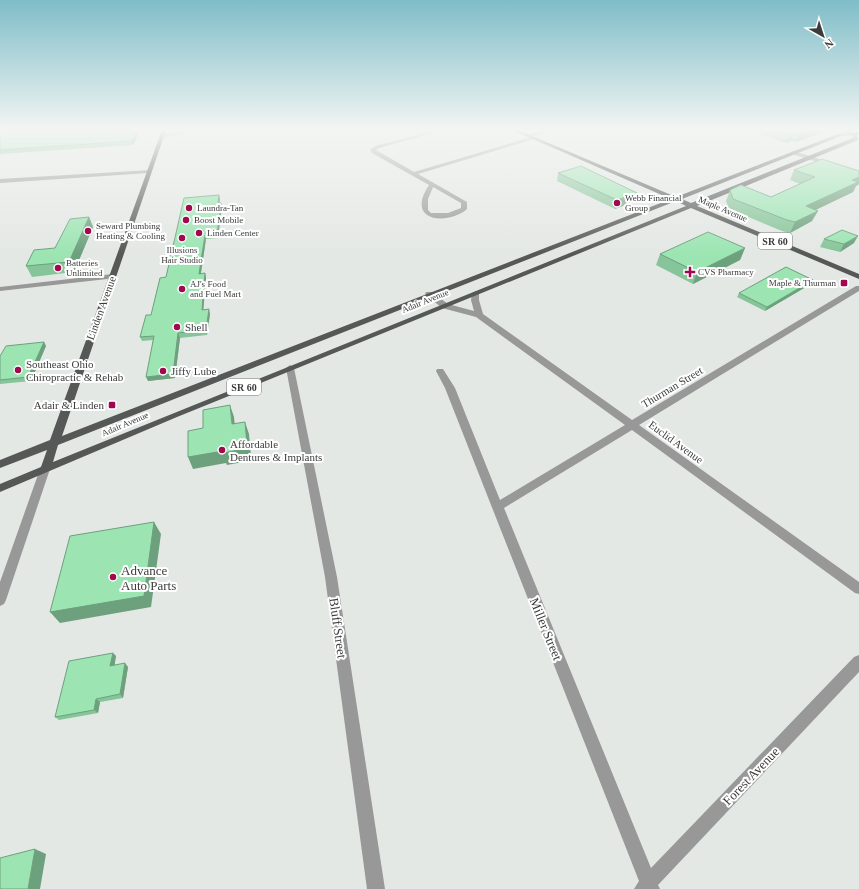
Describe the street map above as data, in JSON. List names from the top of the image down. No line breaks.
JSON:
{"streets":{"main road":["Maple Avenue","SR 60","Adair Avenue","Linden Avenue"],"street":["Thurman Street","Euclid Avenue","Bluff Street","Miller Street","Forest Avenue"]},"crossings":[["Maple Avenue","Adair Avenue"],["Adair Avenue","Linden Avenue"],["Adair Avenue","Euclid Avenue"],["Adair Avenue","Bluff Street"],["Thurman Street","Euclid Avenue"],["Thurman Street","Miller Street"],["Miller Street","Forest Avenue"]],"places":{"other":["Webb Financial Group","Laundra-Tan","Boost Mobile","Seward Plumbing Heating & Cooling","Linden Center","Illusions Hair Studio","Batteries Unlimited","AJ's Food and Fuel Mart","Shell","Southeast Ohio Chiropractic & Rehab","Jiffy Lube","Affordable Dentures & Implants","Advance Auto Parts"],"health":["CVS Pharmacy"],"transit":["Maple & Thurman","Adair & Linden"]},"north":"bottom right"}
